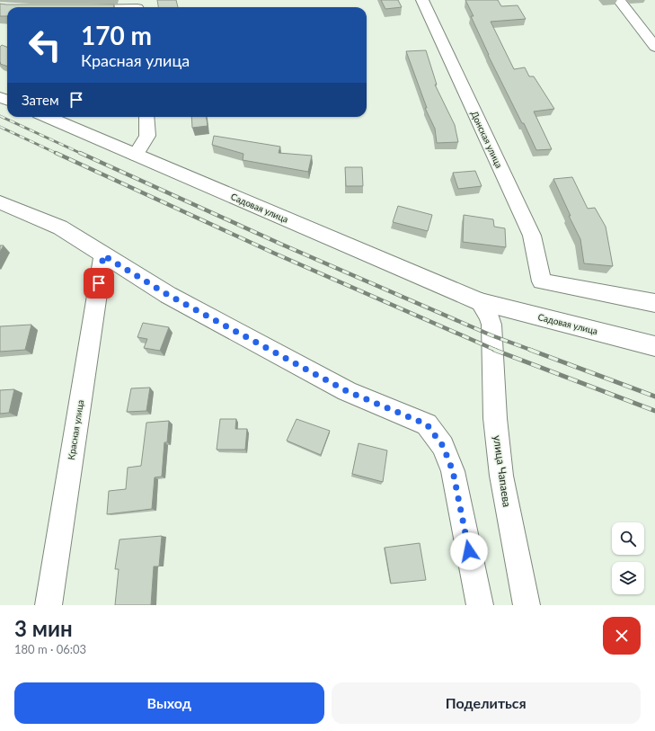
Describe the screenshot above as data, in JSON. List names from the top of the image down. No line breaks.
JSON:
{"streets":{"street":["Донская улица","Садовая улица","Красная улица","улица Чапаева"]},"crossings":[["Садовая улица","улица Чапаева"]],"page":{"turn":["170 m","Красная улица"],"then":"Затем","heading":["3 мин","180 m · 06:03"],"buttons":["Выход","Поделиться"]}}
